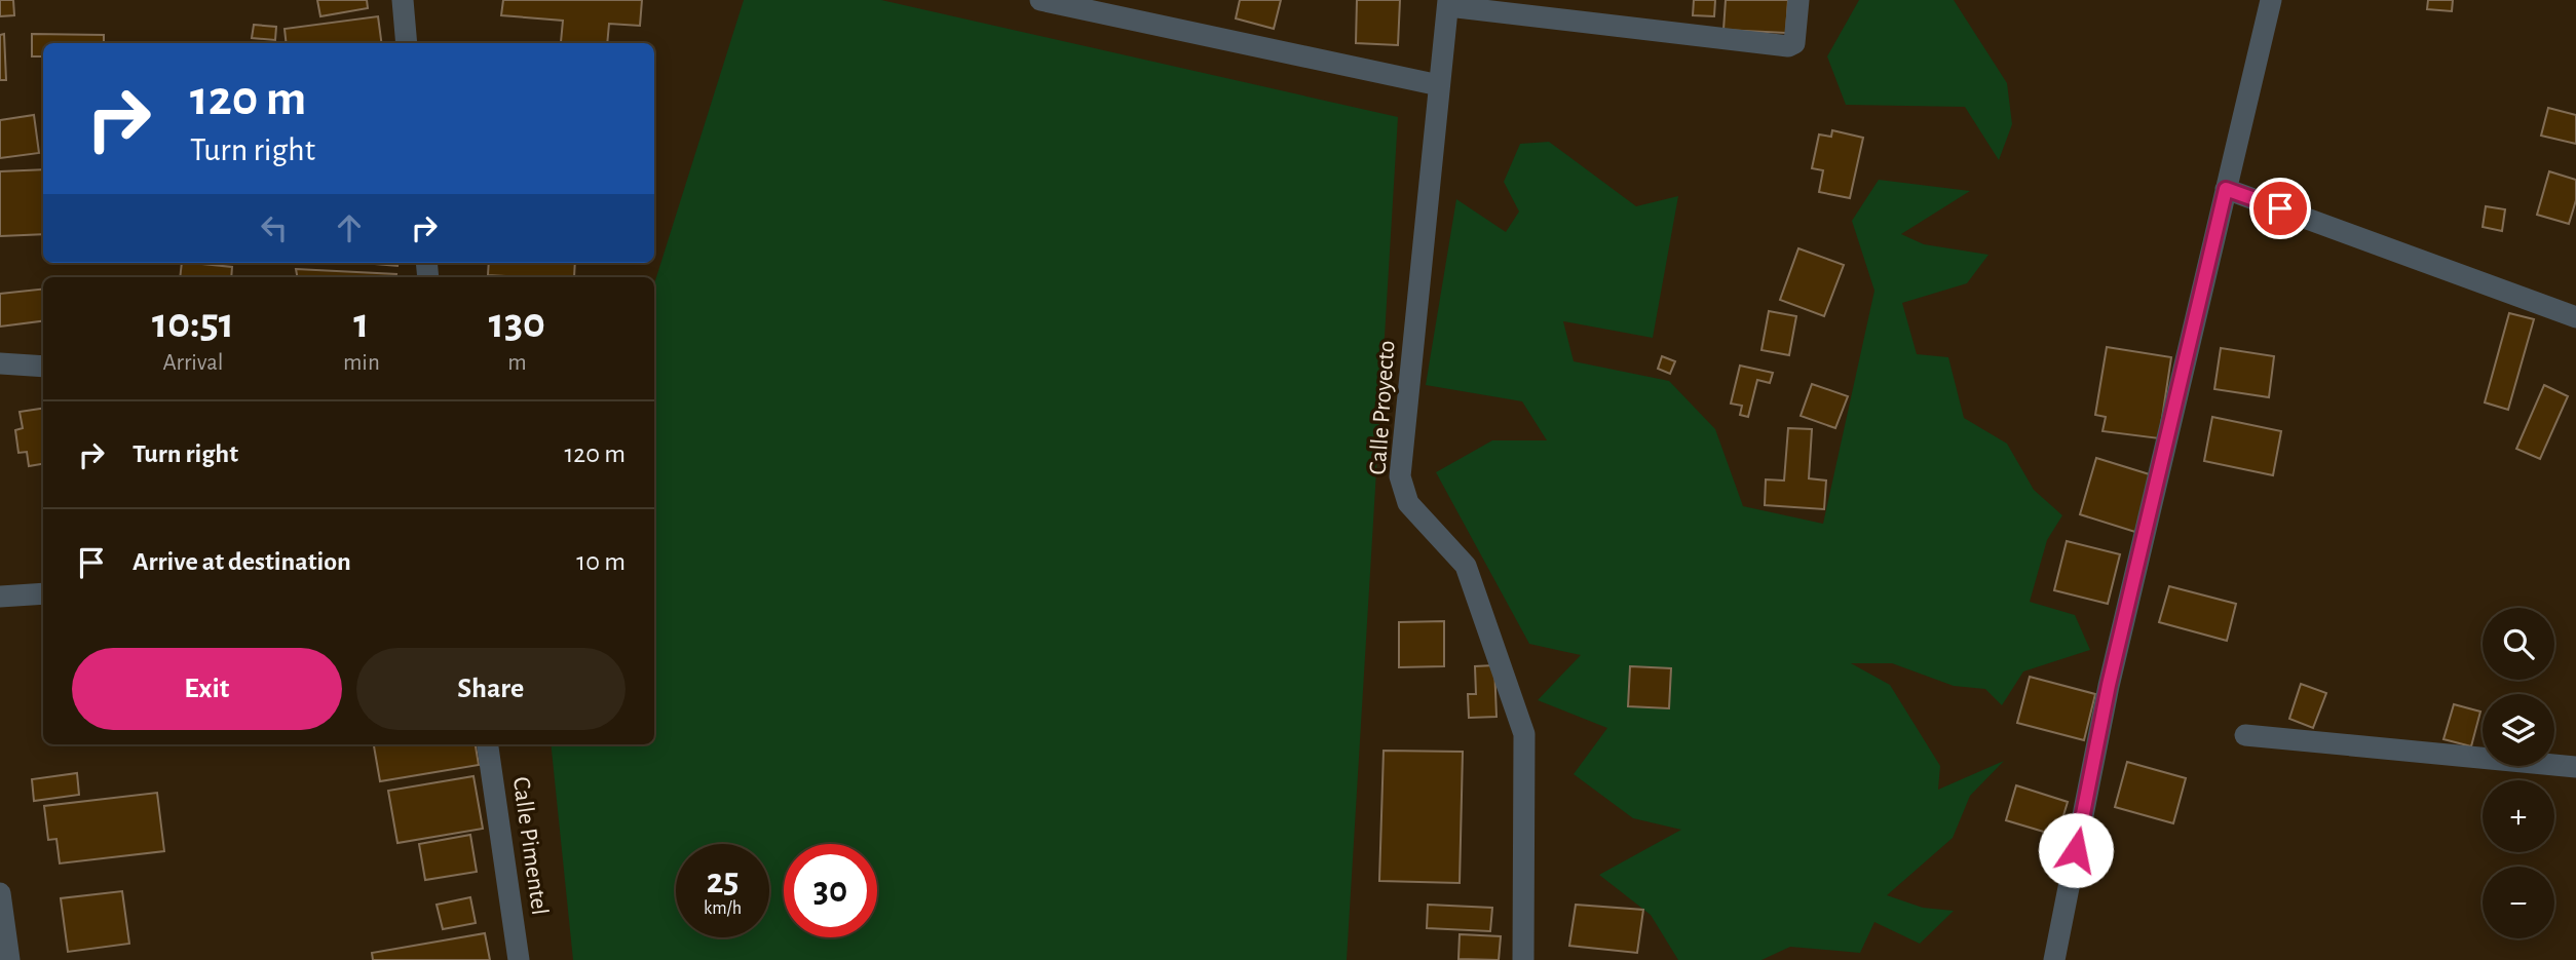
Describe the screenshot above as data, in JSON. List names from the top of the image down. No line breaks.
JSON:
{"streets":{"street":["Calle Proyecto","Calle Pimentel"]},"page":{"turn":["120 m","Turn right"],"eta":["10:51","Arrival","1","min","130","m"],"list":[{"name":"Turn right","value":"120 m"},{"name":"Arrive at destination","value":"10 m"}],"map_buttons":["+","−"],"buttons":["Exit","Share"],"speed":"25 km/h","limit":"30"}}
